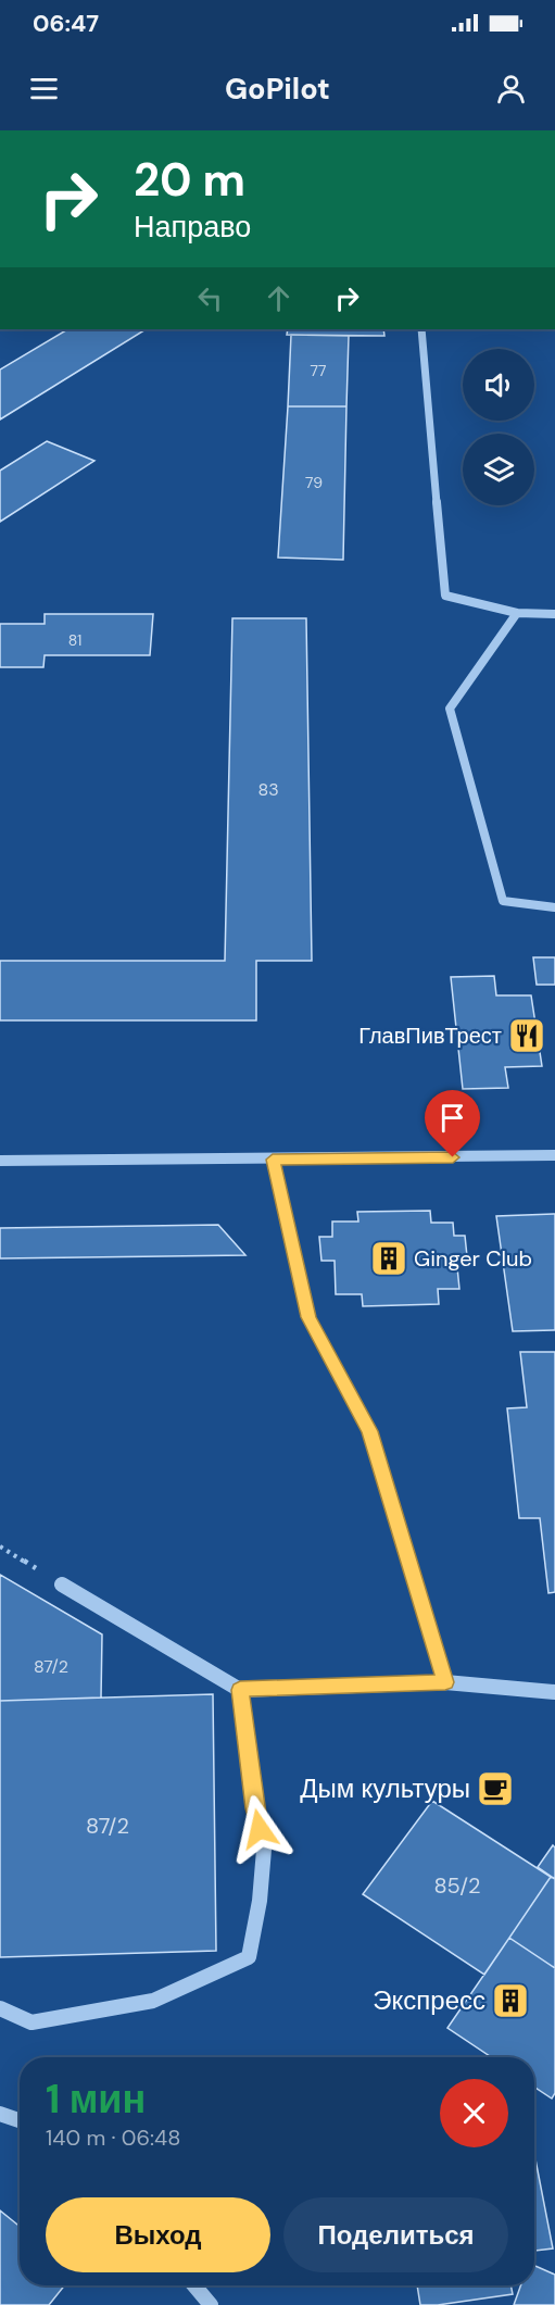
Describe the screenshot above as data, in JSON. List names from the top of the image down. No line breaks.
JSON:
{"places":{"restaurant":["ГлавПивТрест"],"building":["Ginger Club","Экспресс"],"cafe":["Дым культуры"]},"house_numbers":["77","79","81","83","87/2","87/2","85/2"],"page":{"status":"06:47","header":"GoPilot","turn":["20 m","Направо"],"heading":["1 мин","140 m · 06:48"],"buttons":["Выход","Поделиться"]}}
